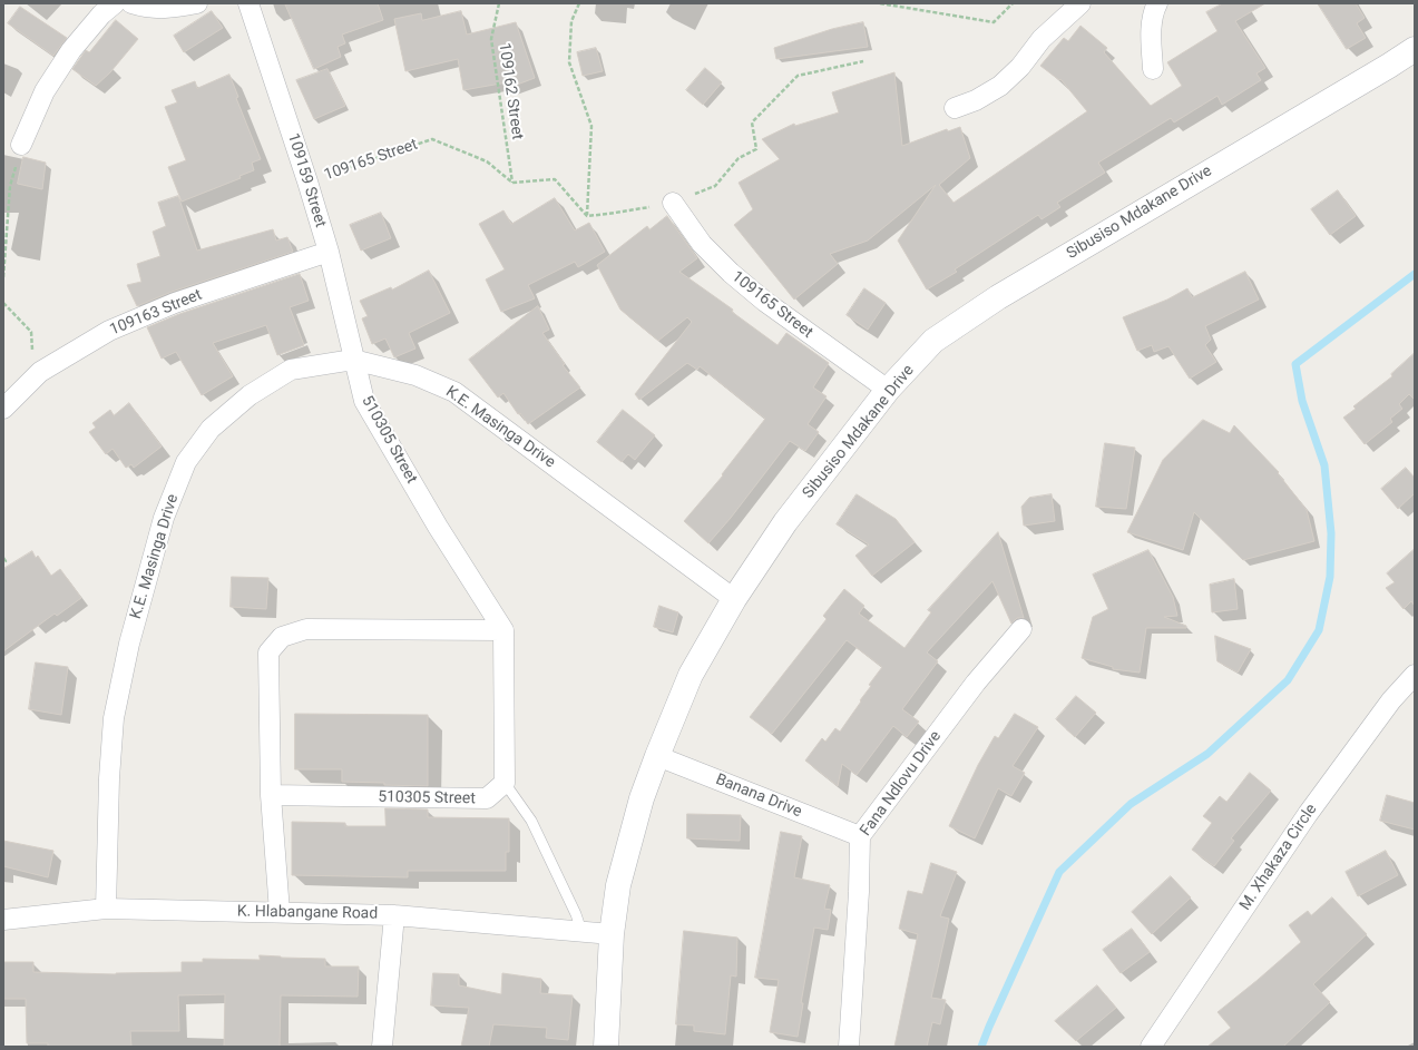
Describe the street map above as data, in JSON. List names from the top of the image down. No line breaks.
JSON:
{"streets":{"street":["109165 Street","109159 Street","Sibusiso Mdakane Drive","109163 Street","K.E. Masinga Drive","510305 Street","Fana Ndlovu Drive","Banana Drive","M. Xhakaza Circle","K. Hlabangane Road"],"path":["109162 Street"]},"crossings":[["109162 Street","109165 Street"],["109165 Street","109159 Street"],["109165 Street","Sibusiso Mdakane Drive"],["109159 Street","109163 Street"],["109159 Street","K.E. Masinga Drive"],["109159 Street","510305 Street"],["Sibusiso Mdakane Drive","K.E. Masinga Drive"],["Sibusiso Mdakane Drive","Banana Drive"],["Sibusiso Mdakane Drive","K. Hlabangane Road"],["K.E. Masinga Drive","510305 Street"],["K.E. Masinga Drive","K. Hlabangane Road"],["Fana Ndlovu Drive","Banana Drive"]]}
